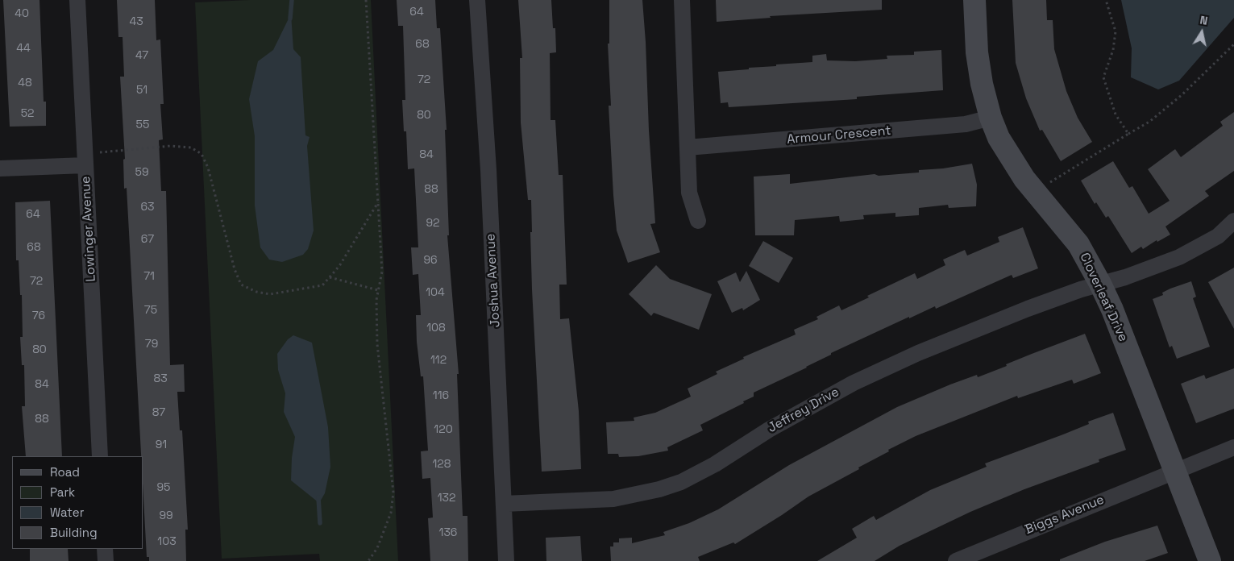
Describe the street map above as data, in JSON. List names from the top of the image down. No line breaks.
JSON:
{"streets":{"street":["Armour Crescent","Lowinger Avenue","Joshua Avenue","Cloverleaf Drive","Jeffrey Drive","Biggs Avenue"]},"crossings":[["Armour Crescent","Cloverleaf Drive"],["Joshua Avenue","Jeffrey Drive"],["Cloverleaf Drive","Jeffrey Drive"],["Cloverleaf Drive","Biggs Avenue"]],"house_numbers":["64","40","43","68","44","47","72","48","51","52","80","55","84","59","88","63","64","92","67","68","96","71","72","104","75","76","108","79","80","112","83","84","116","87","88","120","91","128","95","132","99","136","103"],"legend":["Road","Park","Water","Building"],"north":"top"}
